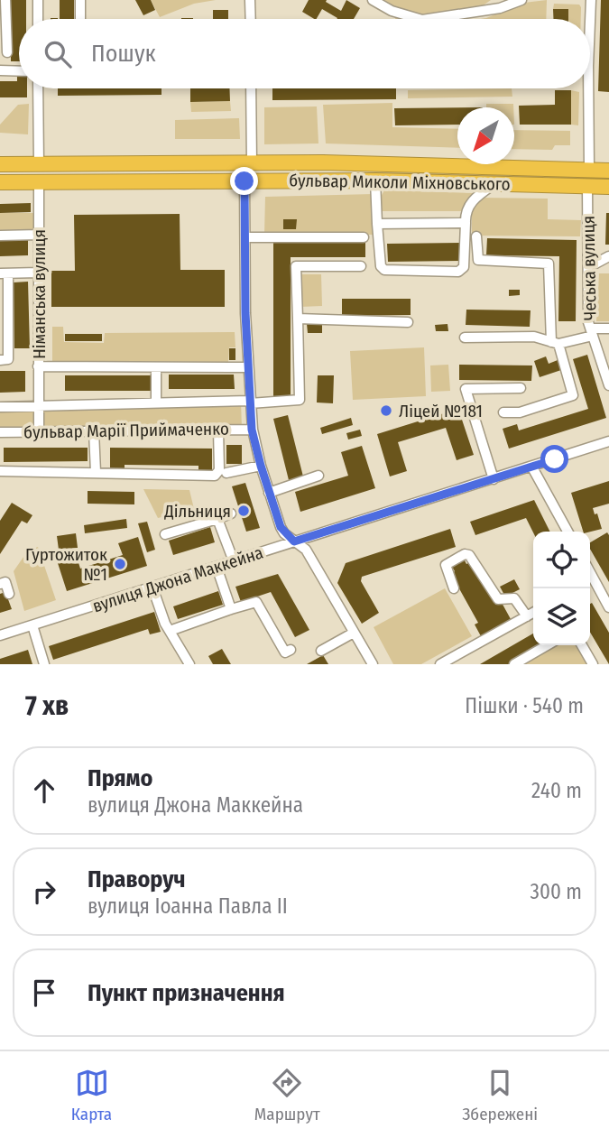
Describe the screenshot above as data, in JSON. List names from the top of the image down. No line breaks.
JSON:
{"streets":{"highway":["бульвар Миколи Міхновського"],"street":["Чеська вулиця","Німанська вулиця","бульвар Марії Приймаченко","вулиця Джона Маккейна"]},"crossings":[["бульвар Миколи Міхновського","Чеська вулиця"],["бульвар Миколи Міхновського","Німанська вулиця"],["Німанська вулиця","бульвар Марії Приймаченко"]],"places":["Ліцей №181","Дільниця","Гуртожиток №1"],"north":"bottom left","page":{"search":"Пошук","heading":["7 хв","Пішки · 540 m"],"list":[["Прямо","вулиця Джона Маккейна","240 m"],["Праворуч","вулиця Іоанна Павла II","300 m"],"Пункт призначення"],"nav":["Карта","Маршрут","Збережені"]}}
